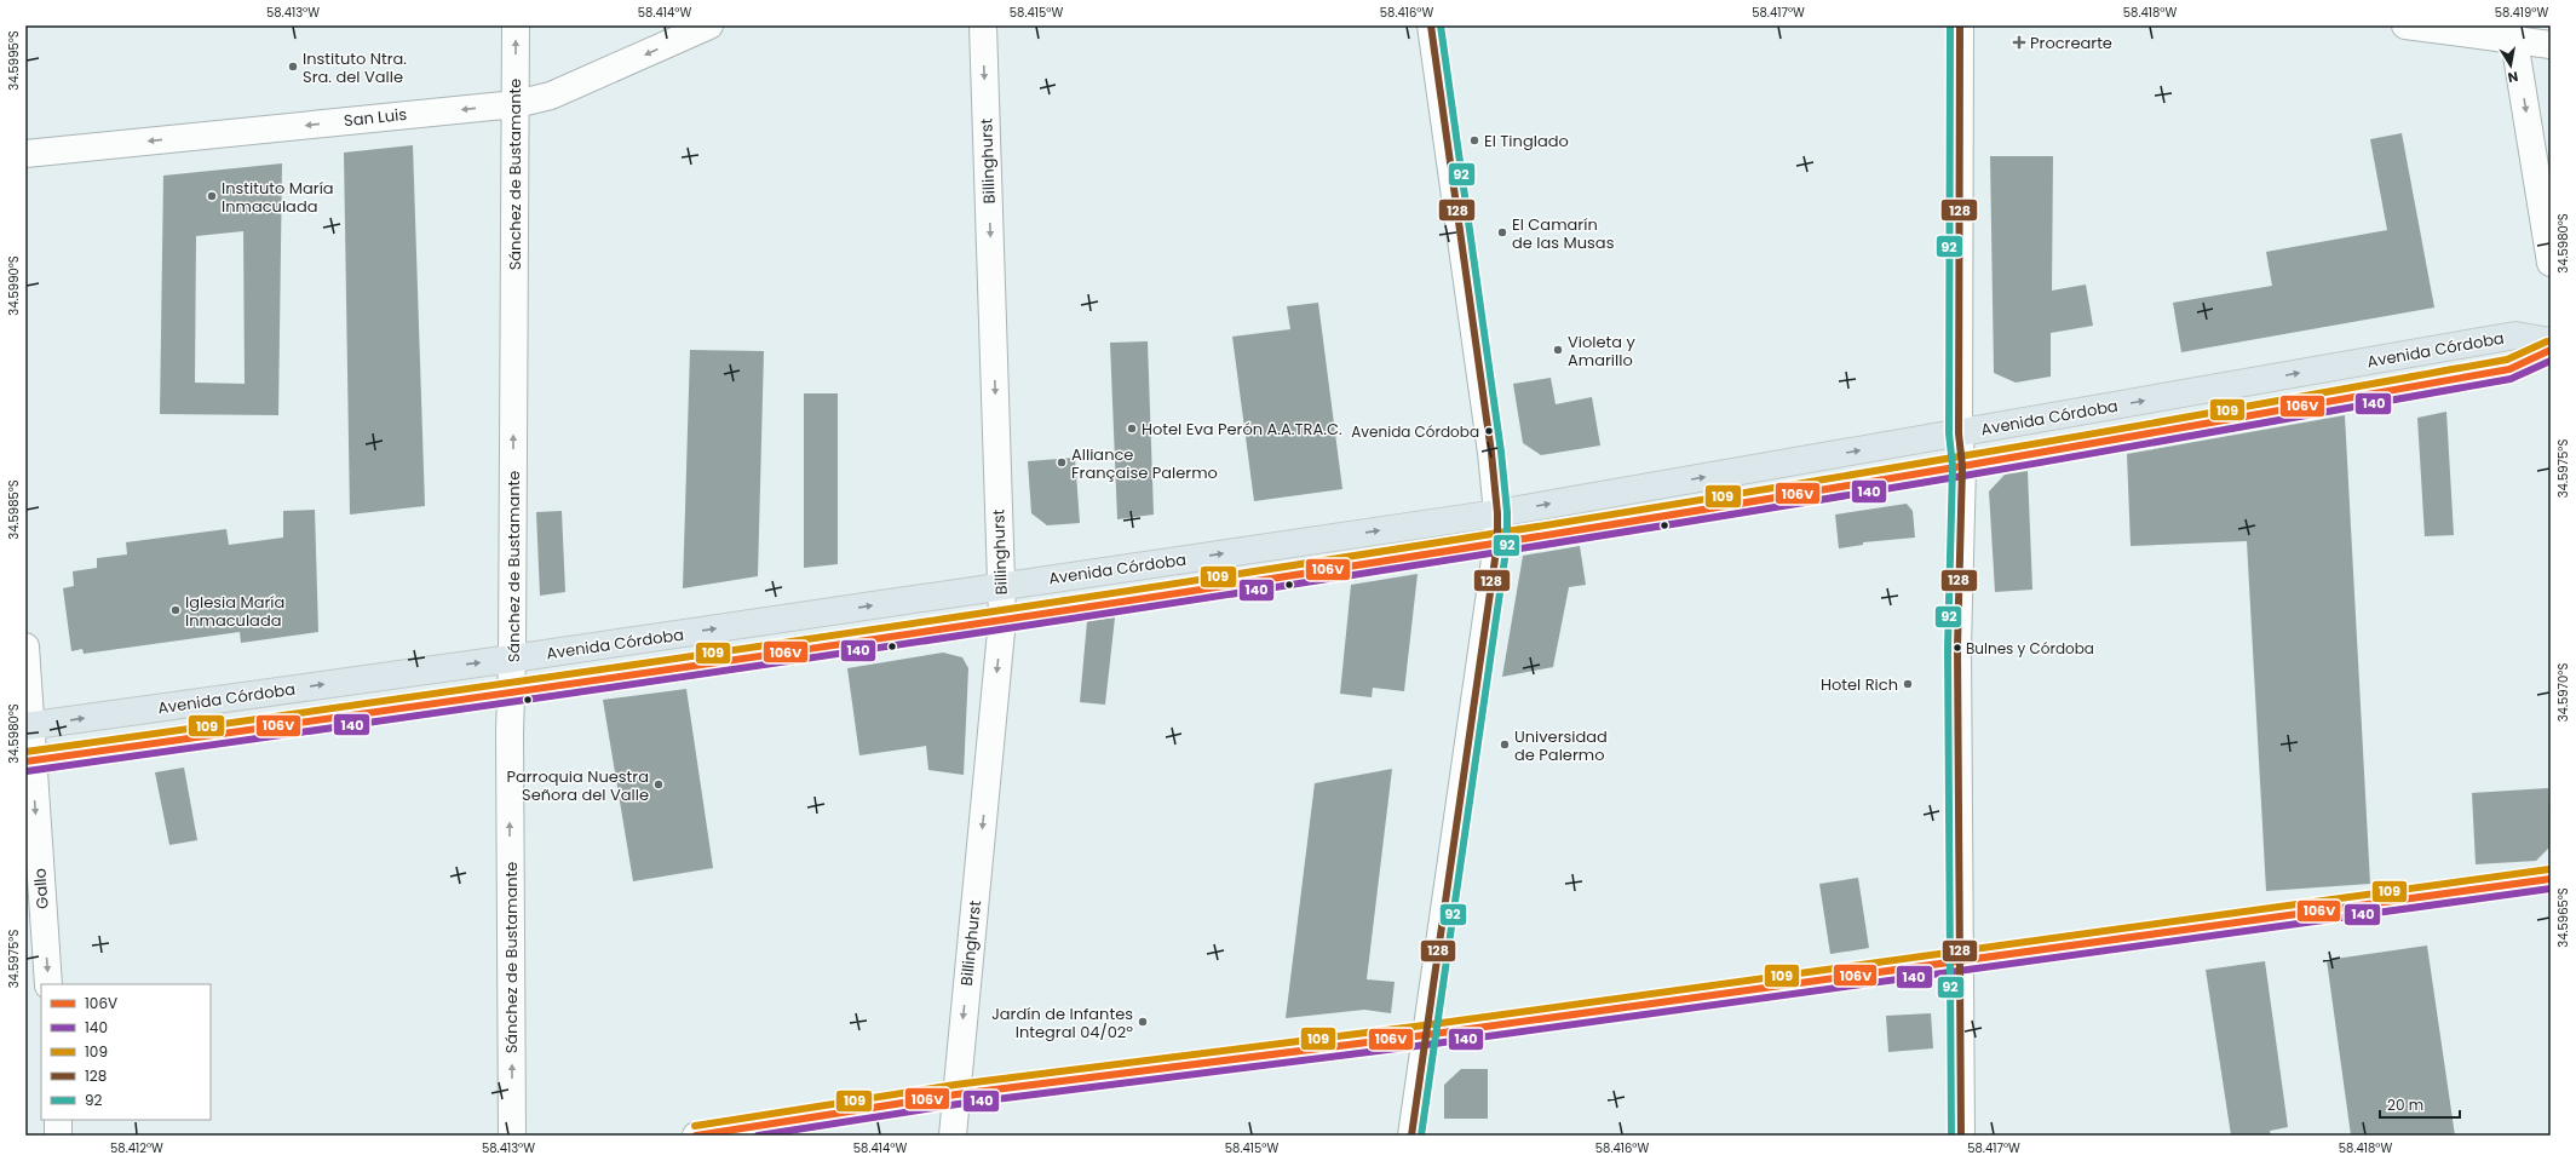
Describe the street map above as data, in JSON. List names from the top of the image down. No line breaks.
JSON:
{"streets":{"main road":["Avenida Córdoba"],"street":["San Luis","Billinghurst","Sánchez de Bustamante","Gallo"]},"crossings":[["San Luis","Sánchez de Bustamante"],["Billinghurst","Avenida Córdoba"],["Sánchez de Bustamante","Avenida Córdoba"],["Avenida Córdoba","Gallo"]],"one_way":["San Luis","Billinghurst","Sánchez de Bustamante","Avenida Córdoba","Gallo"],"places":{"health":["Procrearte"],"other":["Instituto Ntra. Sra. del Valle","El Tinglado","Instituto María Inmaculada","El Camarín de las Musas","Violeta y Amarillo","Hotel Eva Perón A.A.TRA.C.","Avenida Córdoba","Alliance Française Palermo","Iglesia María Inmaculada","Bulnes y Córdoba","Hotel Rich","Universidad de Palermo","Parroquia Nuestra Señora del Valle","Jardín de Infantes Integral 04/02º"]},"lines":["transit line 128","transit line 92","transit line 109","transit line 106V","transit line 140"],"legend":["106V","140","109","128","92"],"scale_bar":"20 m","north":"bottom","coordinates":["58.413°W","58.414°W","58.415°W","58.416°W","58.417°W","58.418°W","58.419°W","34.5995°S","34.5980°S","34.5990°S","34.5975°S","34.5985°S","34.5970°S","34.5965°S","58.412°W"]}
